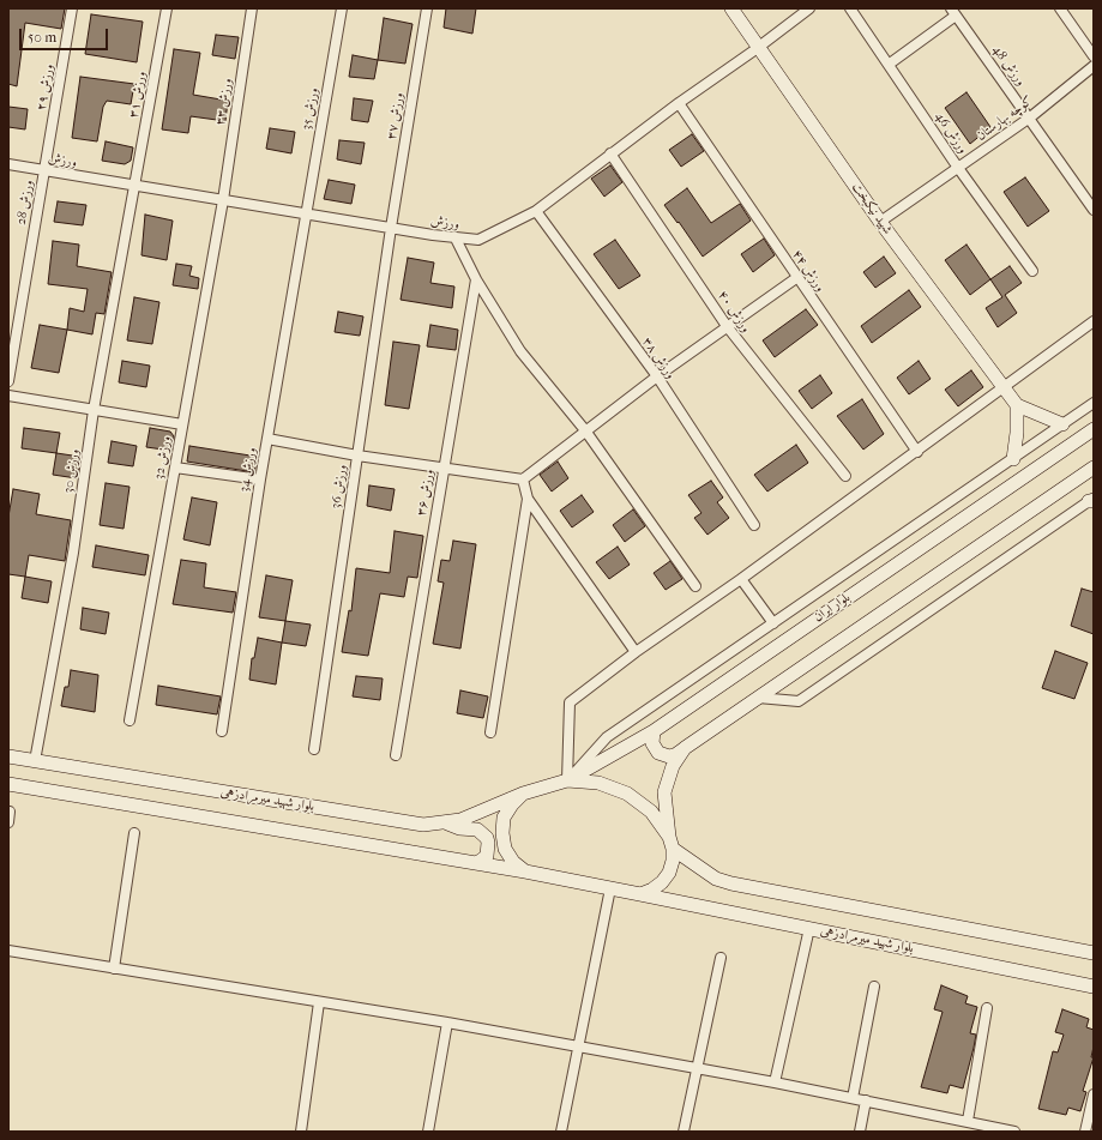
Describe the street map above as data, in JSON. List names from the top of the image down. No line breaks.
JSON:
{"streets":{"main road":["شهید نیکبخت","بلوار ایران","بلوار شهید میرمرادزهی"],"street":["ورزش 48","ورزش ۲۹","ورزش ۳۱","ورزش ۳۳","ورزش 35","ورزش ۳۷","کوچه بهارستان","ورزش 46","ورزش","ورزش 28","ورزش ۴۴","ورزش ۴۰","ورزش ۳۸","ورزش 32","ورزش 34","ورزش 30","ورزش 36","ورزش ۳۶"]},"crossings":[["ورزش 48","کوچه بهارستان"],["ورزش ۲۹","ورزش"],["ورزش ۲۹","ورزش 28"],["ورزش ۳۱","ورزش"],["ورزش ۳۱","ورزش 30"],["ورزش ۳۳","ورزش"],["ورزش ۳۳","ورزش 32"],["ورزش 35","ورزش"],["ورزش 35","ورزش 34"],["ورزش ۳۷","ورزش"],["ورزش ۳۷","ورزش 36"],["کوچه بهارستان","ورزش 46"],["کوچه بهارستان","شهید نیکبخت"],["ورزش","ورزش 28"],["ورزش","شهید نیکبخت"],["ورزش","ورزش ۴۴"],["ورزش","ورزش ۴۰"],["ورزش","ورزش ۳۸"],["ورزش","ورزش 32"],["ورزش","ورزش 34"],["ورزش","ورزش 30"],["ورزش","ورزش 36"],["ورزش 30","بلوار شهید میرمرادزهی"],["بلوار ایران","بلوار شهید میرمرادزهی"]],"scale_bar":"50 m"}
